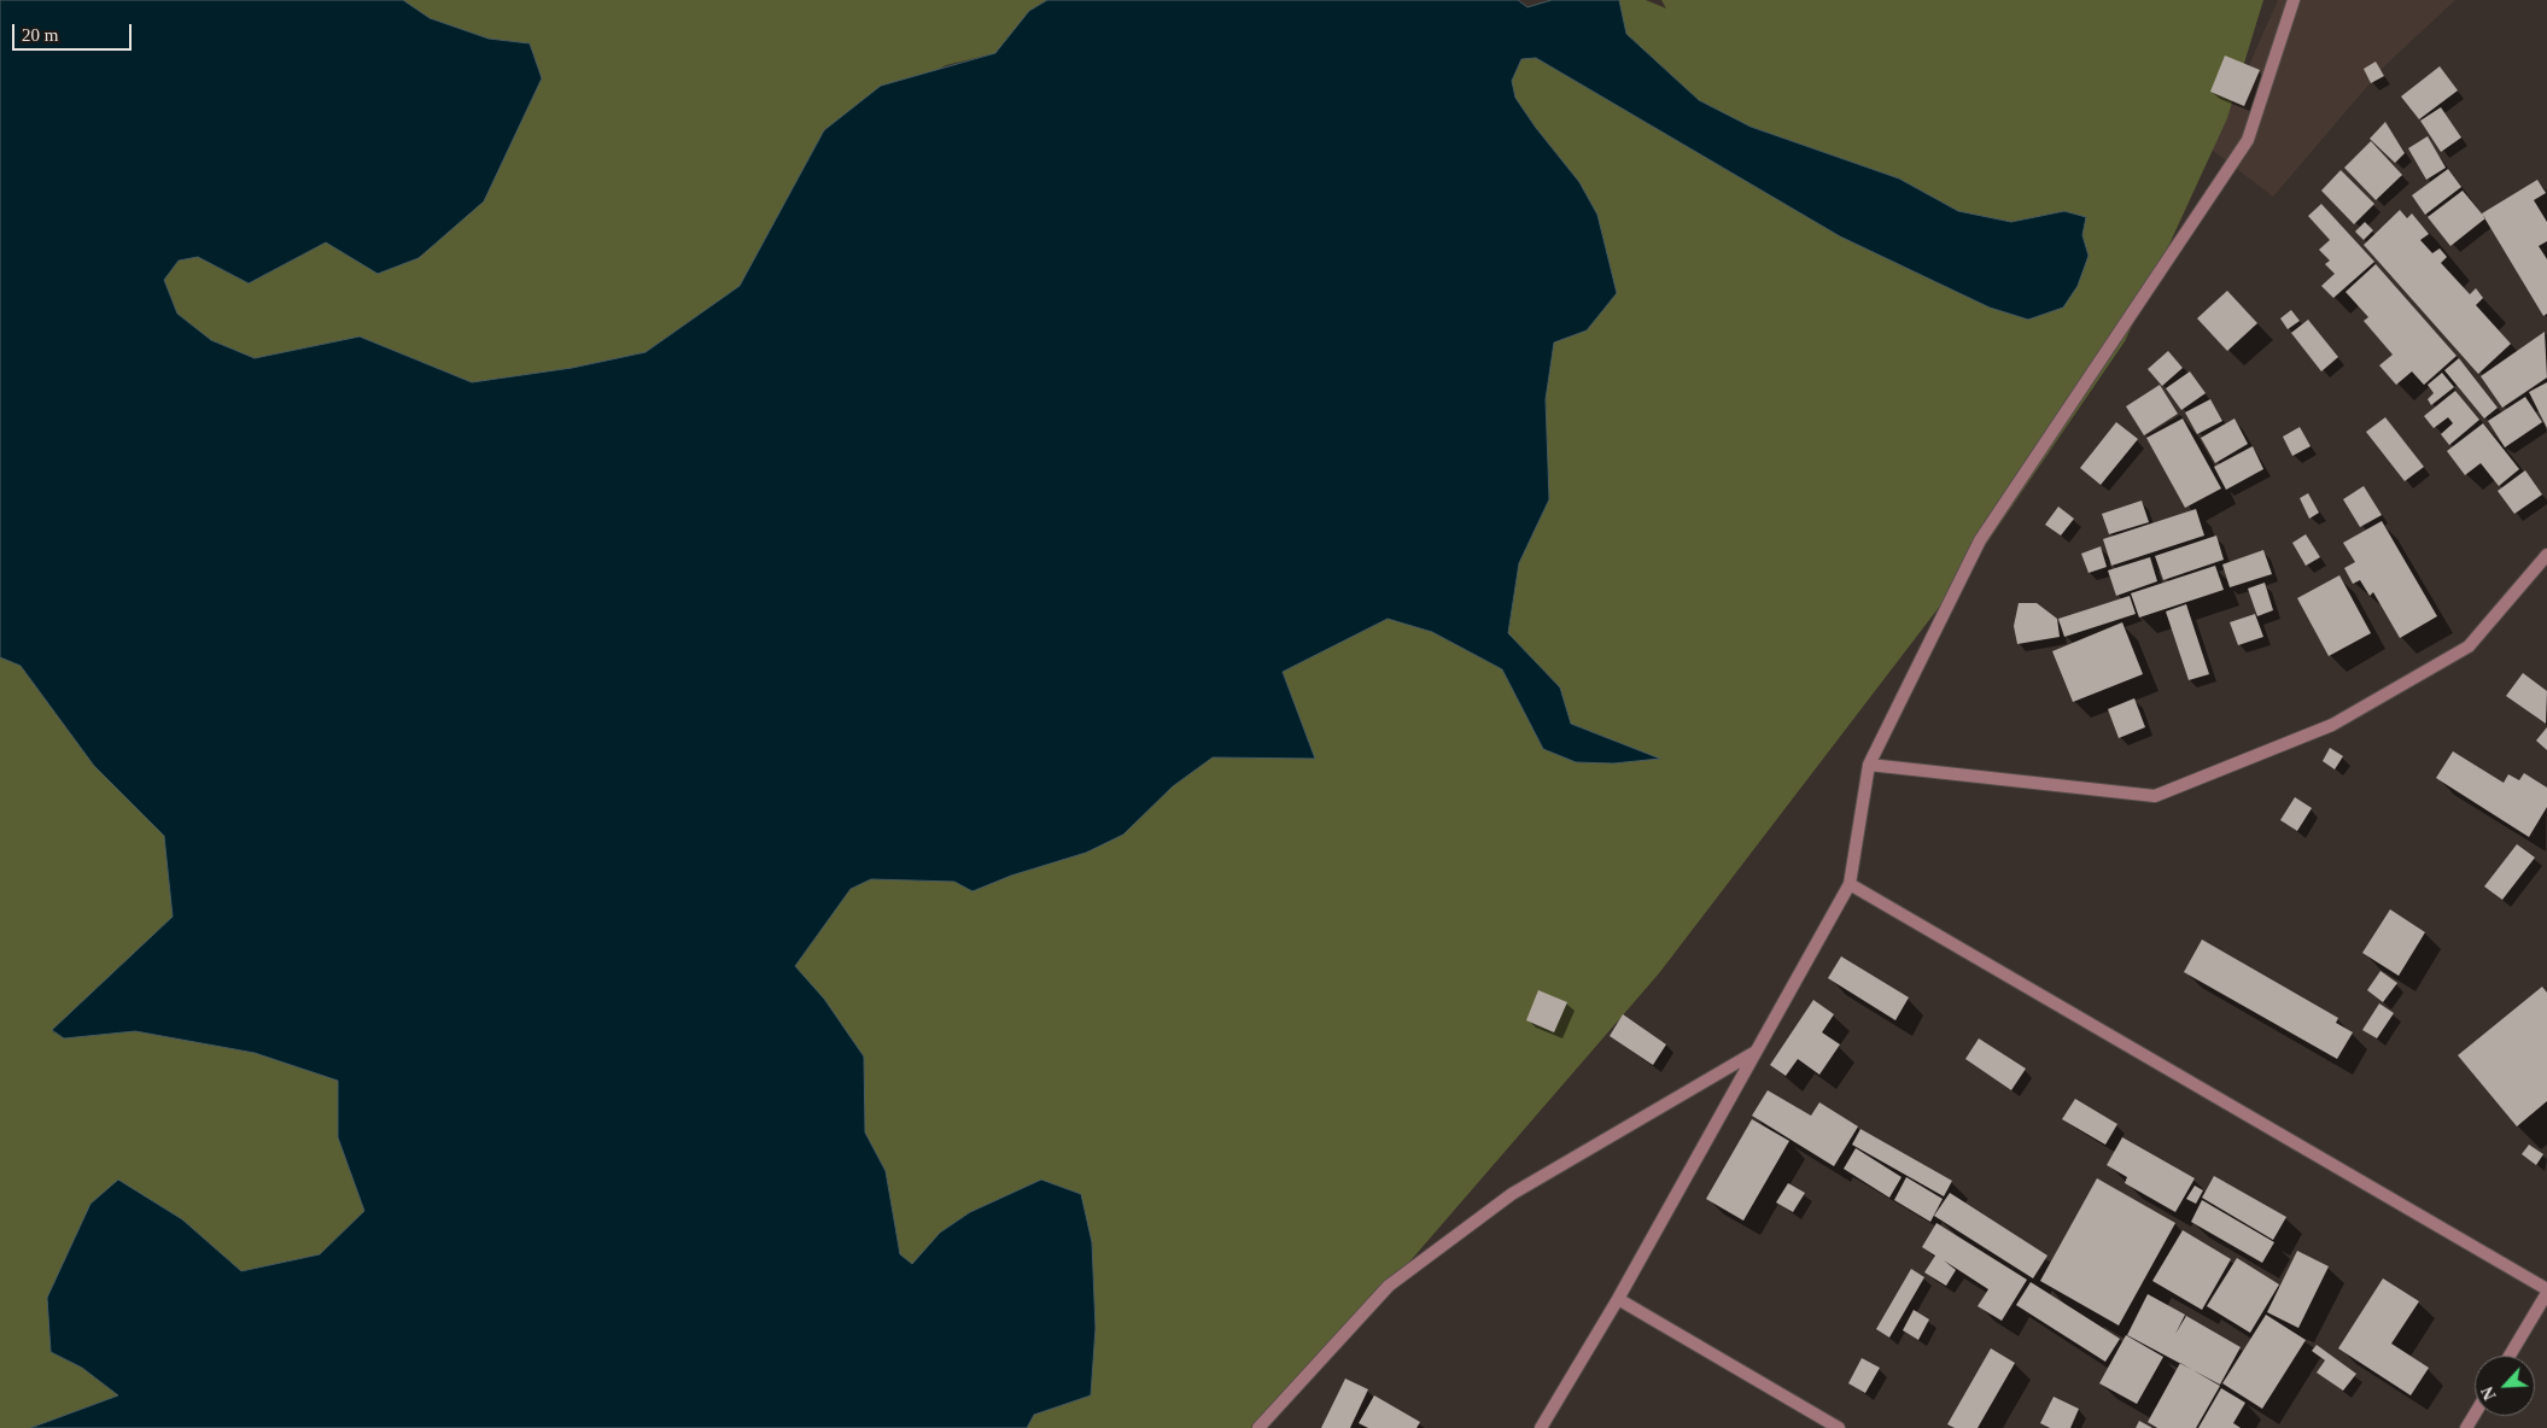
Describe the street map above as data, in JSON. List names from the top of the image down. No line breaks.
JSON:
{"scale_bar":"20 m","north":"bottom left"}
